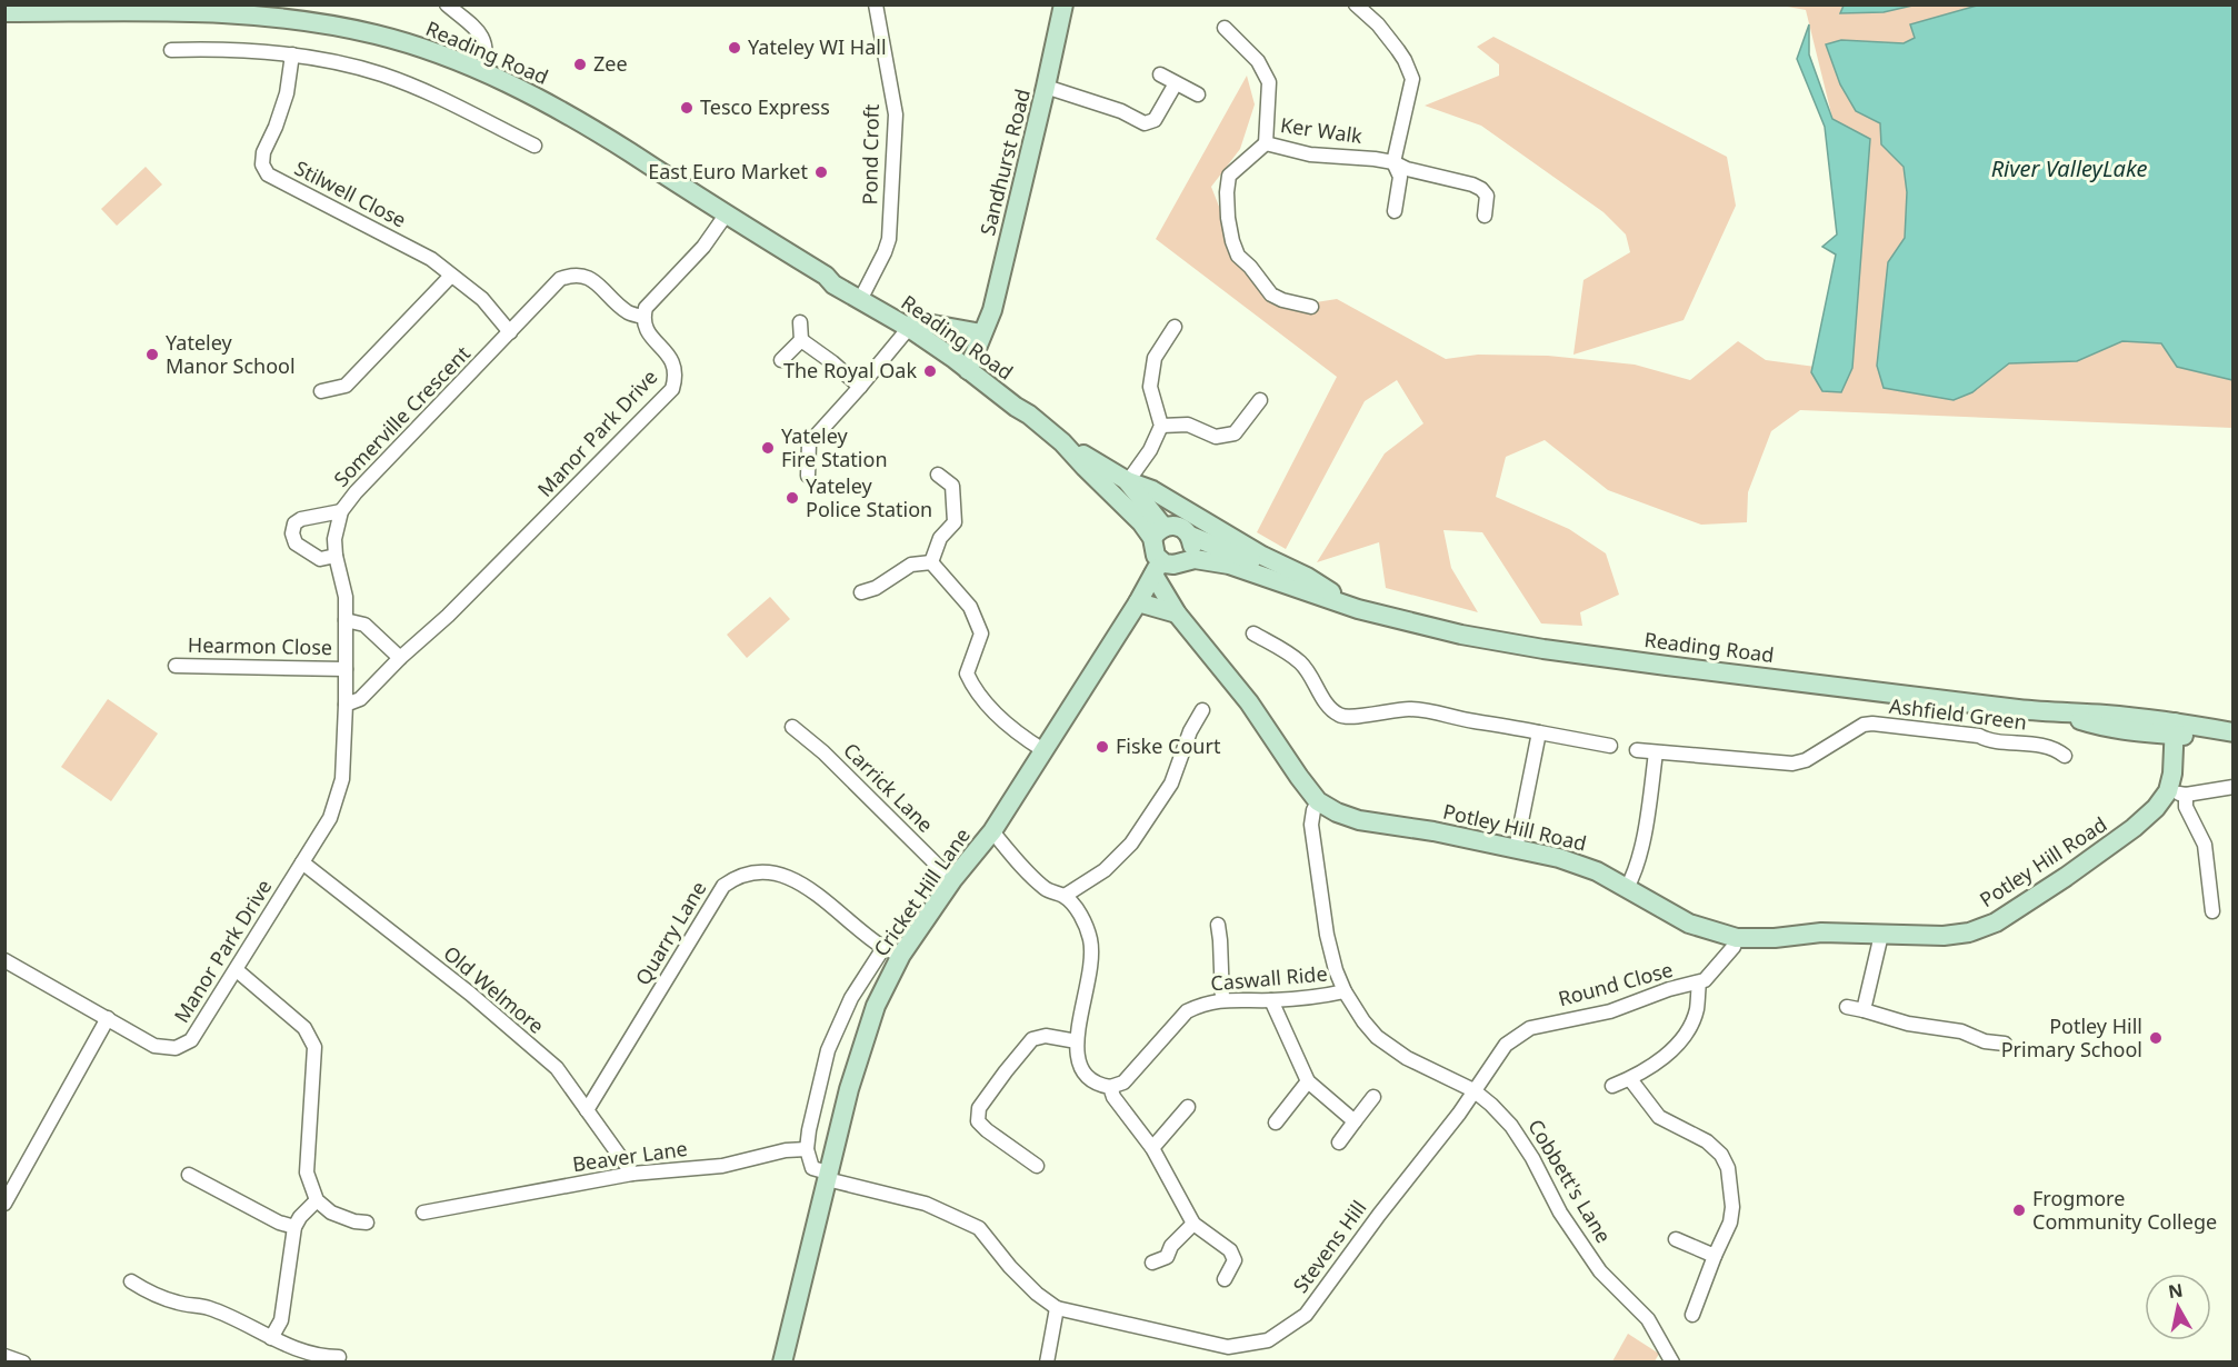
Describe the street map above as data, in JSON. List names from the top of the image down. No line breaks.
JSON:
{"streets":{"main road":["Reading Road","Sandhurst Road","Potley Hill Road","Cricket Hill Lane"],"street":["Ker Walk","Pond Croft","Stilwell Close","Somerville Crescent","Manor Park Drive","Hearmon Close","Ashfield Green","Carrick Lane","Quarry Lane","Caswall Ride","Round Close","Old Welmore","Beaver Lane","Cobbett's Lane","Stevens Hill"]},"crossings":[["Reading Road","Pond Croft"],["Reading Road","Sandhurst Road"],["Reading Road","Potley Hill Road"],["Reading Road","Cricket Hill Lane"],["Stilwell Close","Somerville Crescent"],["Somerville Crescent","Manor Park Drive"],["Somerville Crescent","Hearmon Close"],["Manor Park Drive","Old Welmore"],["Carrick Lane","Cricket Hill Lane"],["Potley Hill Road","Cricket Hill Lane"],["Potley Hill Road","Round Close"],["Cricket Hill Lane","Quarry Lane"],["Cricket Hill Lane","Beaver Lane"],["Cricket Hill Lane","Stevens Hill"],["Quarry Lane","Old Welmore"],["Round Close","Cobbett's Lane"],["Round Close","Stevens Hill"],["Old Welmore","Beaver Lane"],["Cobbett's Lane","Stevens Hill"]],"water":["River ValleyLake"],"places":["Yateley WI Hall","Zee","Tesco Express","East Euro Market","Yateley Manor School","The Royal Oak","Yateley Fire Station","Yateley Police Station","Fiske Court","Potley Hill Primary School","Frogmore Community College"],"north":"top"}
